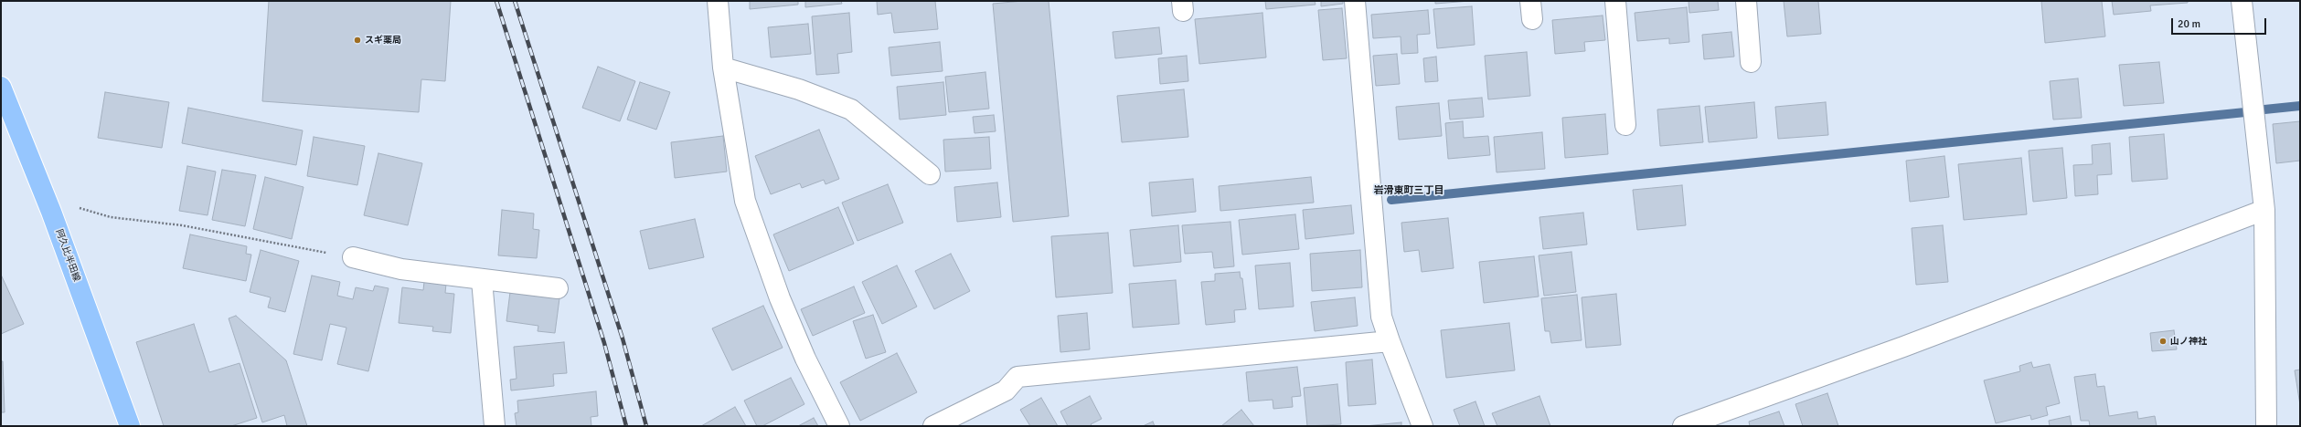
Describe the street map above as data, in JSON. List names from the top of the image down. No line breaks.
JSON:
{"streets":{"main road":["阿久比半田線"]},"districts":["岩滑東町三丁目"],"places":["スギ薬局","山ノ神社"],"scale_bar":"20 m"}
